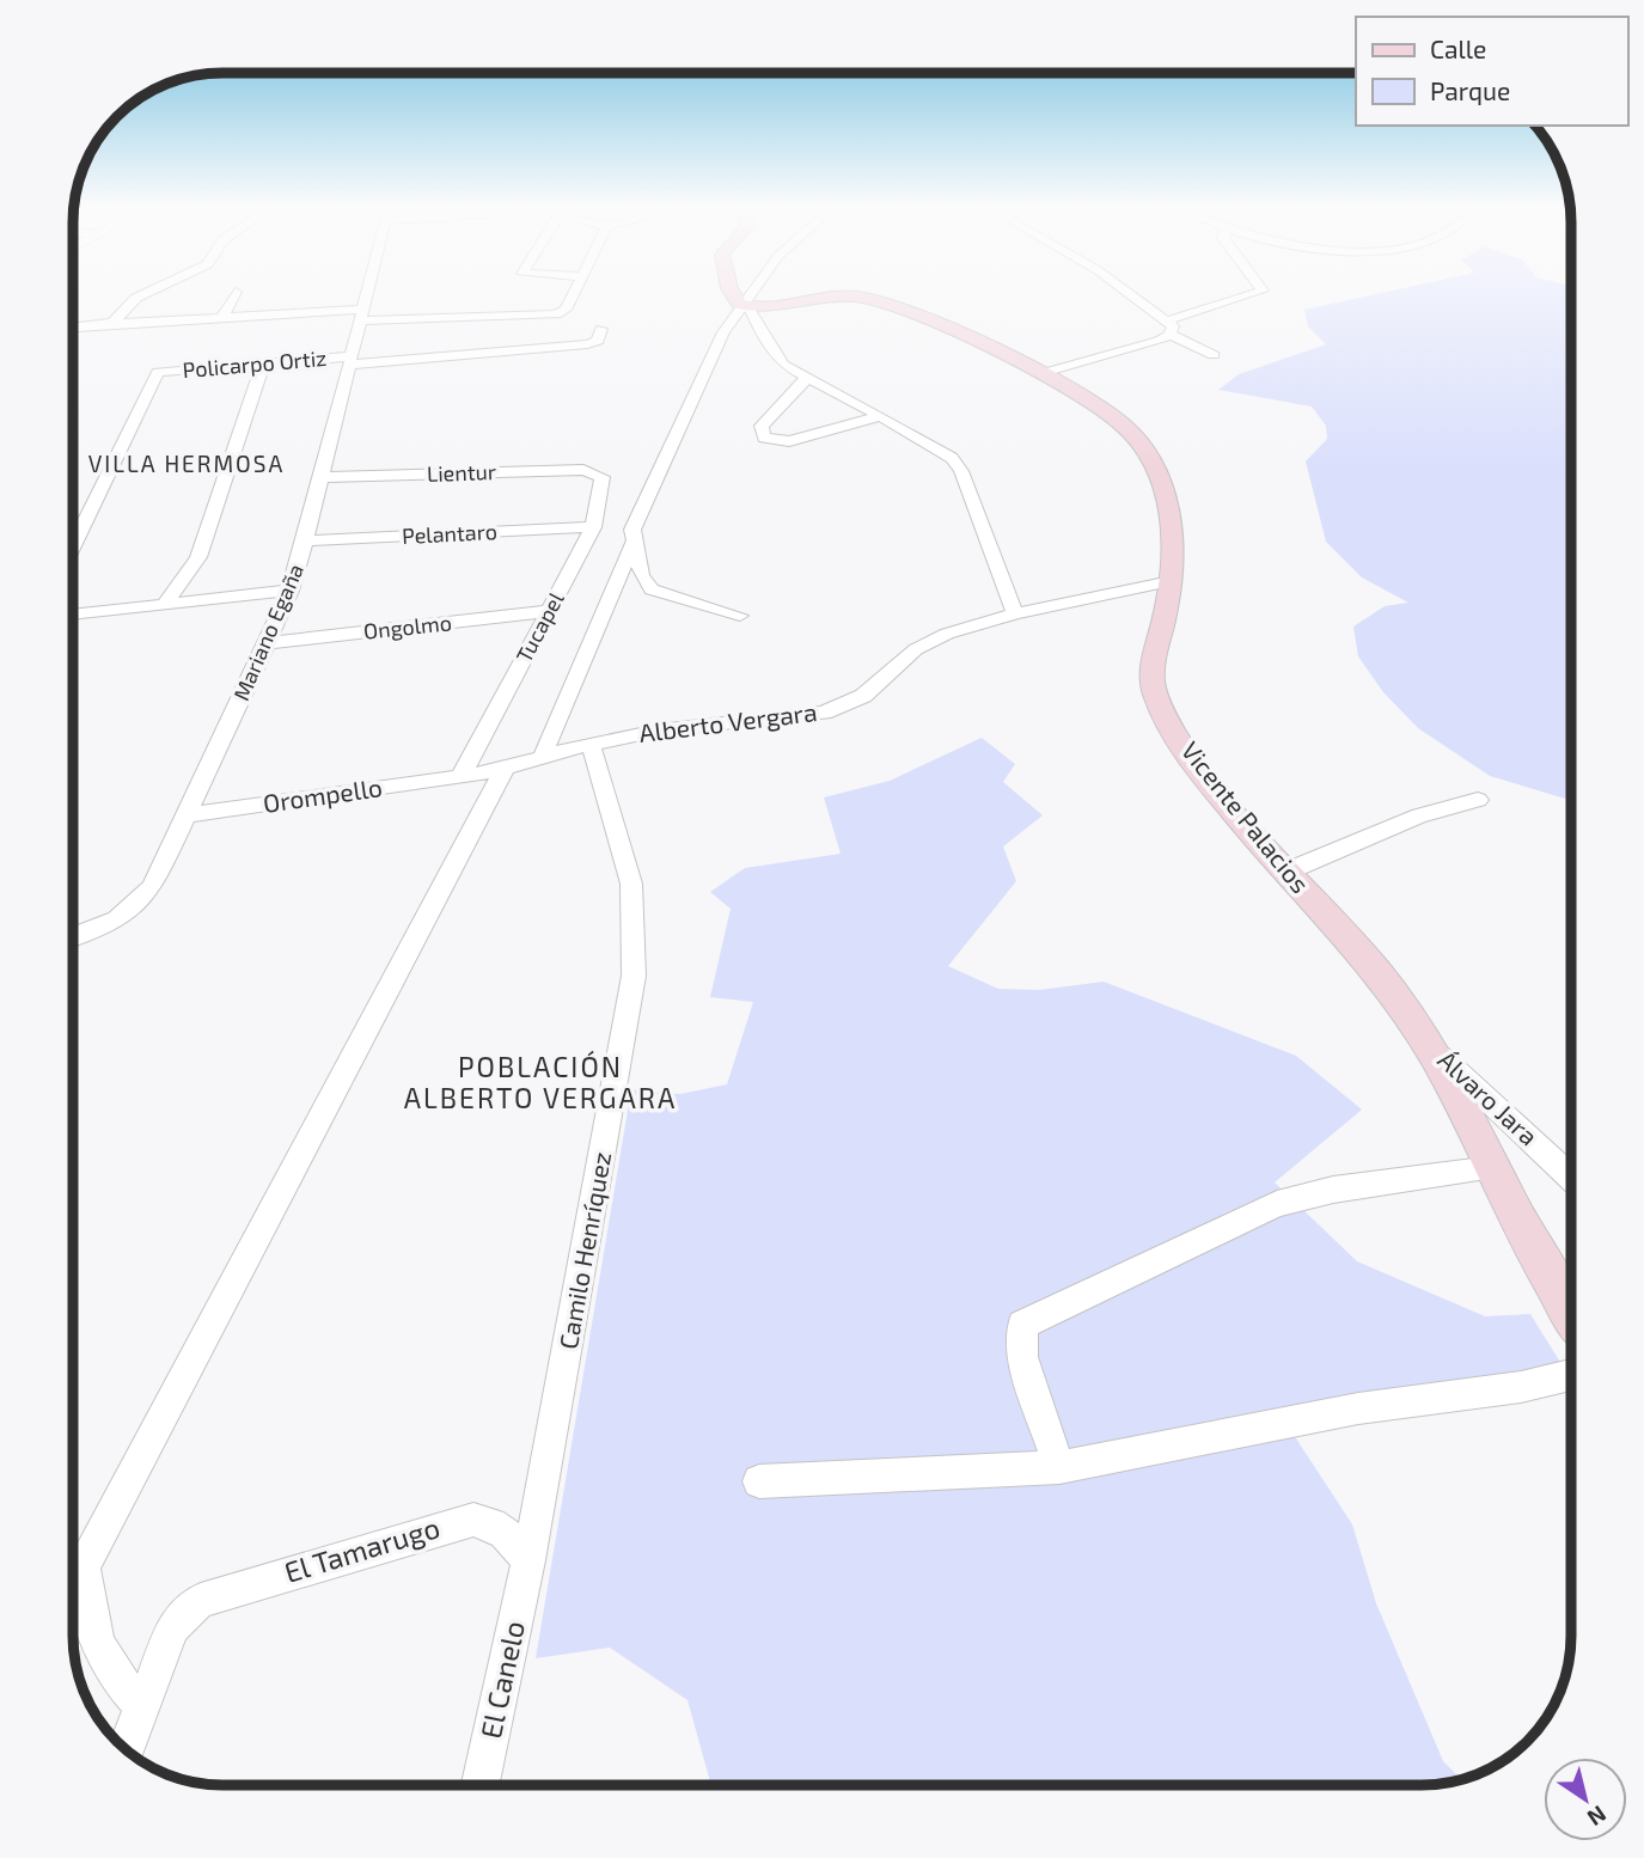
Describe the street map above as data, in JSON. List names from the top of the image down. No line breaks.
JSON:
{"streets":{"main road":["Vicente Palacios"],"street":["Policarpo Ortiz","Lientur","Pelantaro","Ongolmo","Tucapel","Mariano Egaña","Alberto Vergara","Orompello","Álvaro Jara","Camilo Henríquez","El Tamarugo","El Canelo"]},"crossings":[["Policarpo Ortiz","Mariano Egaña"],["Lientur","Tucapel"],["Lientur","Mariano Egaña"],["Pelantaro","Tucapel"],["Pelantaro","Mariano Egaña"],["Ongolmo","Tucapel"],["Ongolmo","Mariano Egaña"],["Tucapel","Alberto Vergara"],["Tucapel","Orompello"],["Mariano Egaña","Orompello"],["Alberto Vergara","Orompello"],["Alberto Vergara","Vicente Palacios"],["Alberto Vergara","Camilo Henríquez"],["Vicente Palacios","Álvaro Jara"],["Camilo Henríquez","El Tamarugo"],["Camilo Henríquez","El Canelo"],["El Tamarugo","El Canelo"]],"districts":["VILLA HERMOSA","POBLACIÓN ALBERTO VERGARA"],"legend":["Calle","Parque"],"north":"bottom right"}
